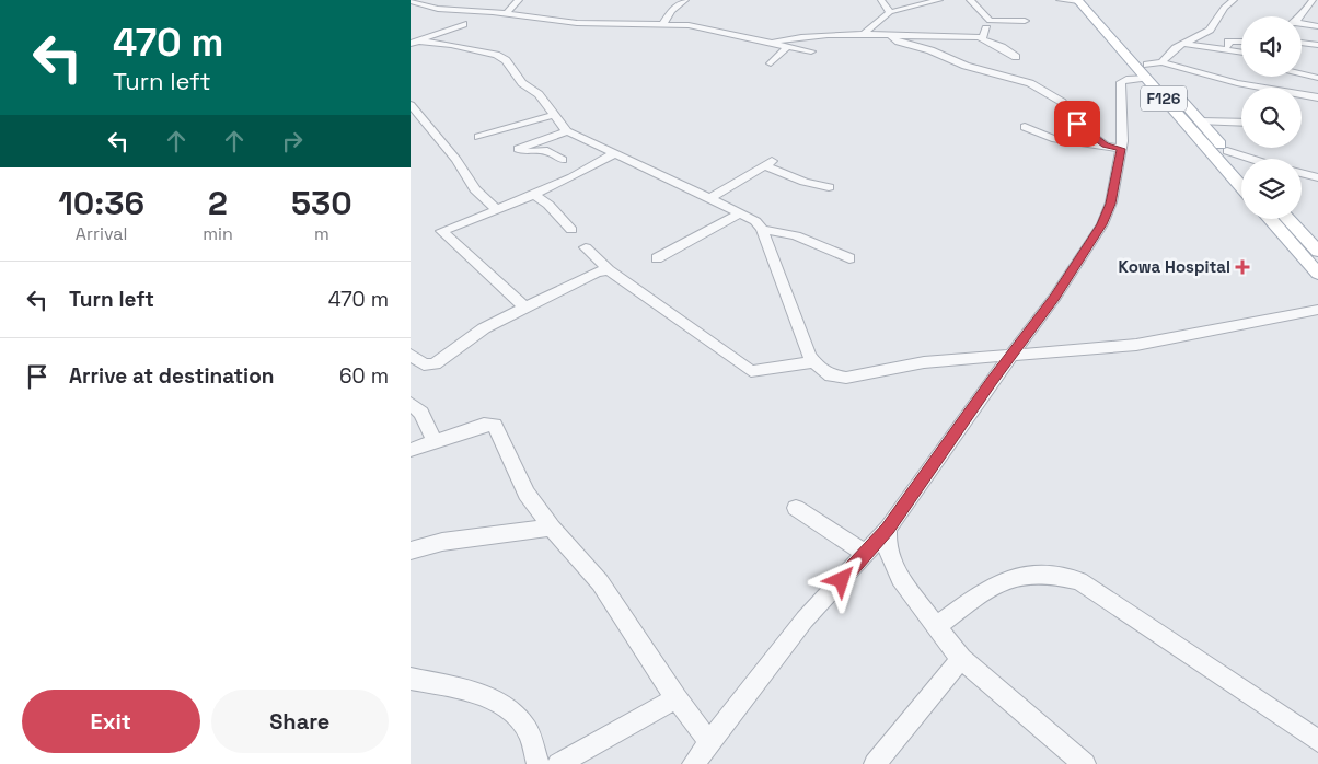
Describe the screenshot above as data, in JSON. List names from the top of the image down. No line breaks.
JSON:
{"streets":{"main road":["F126"]},"places":{"health":["Kowa Hospital"]},"page":{"turn":["470 m","Turn left"],"eta":["10:36","Arrival","2","min","530","m"],"list":[{"name":"Turn left","value":"470 m"},{"name":"Arrive at destination","value":"60 m"}],"buttons":["Exit","Share"]}}
